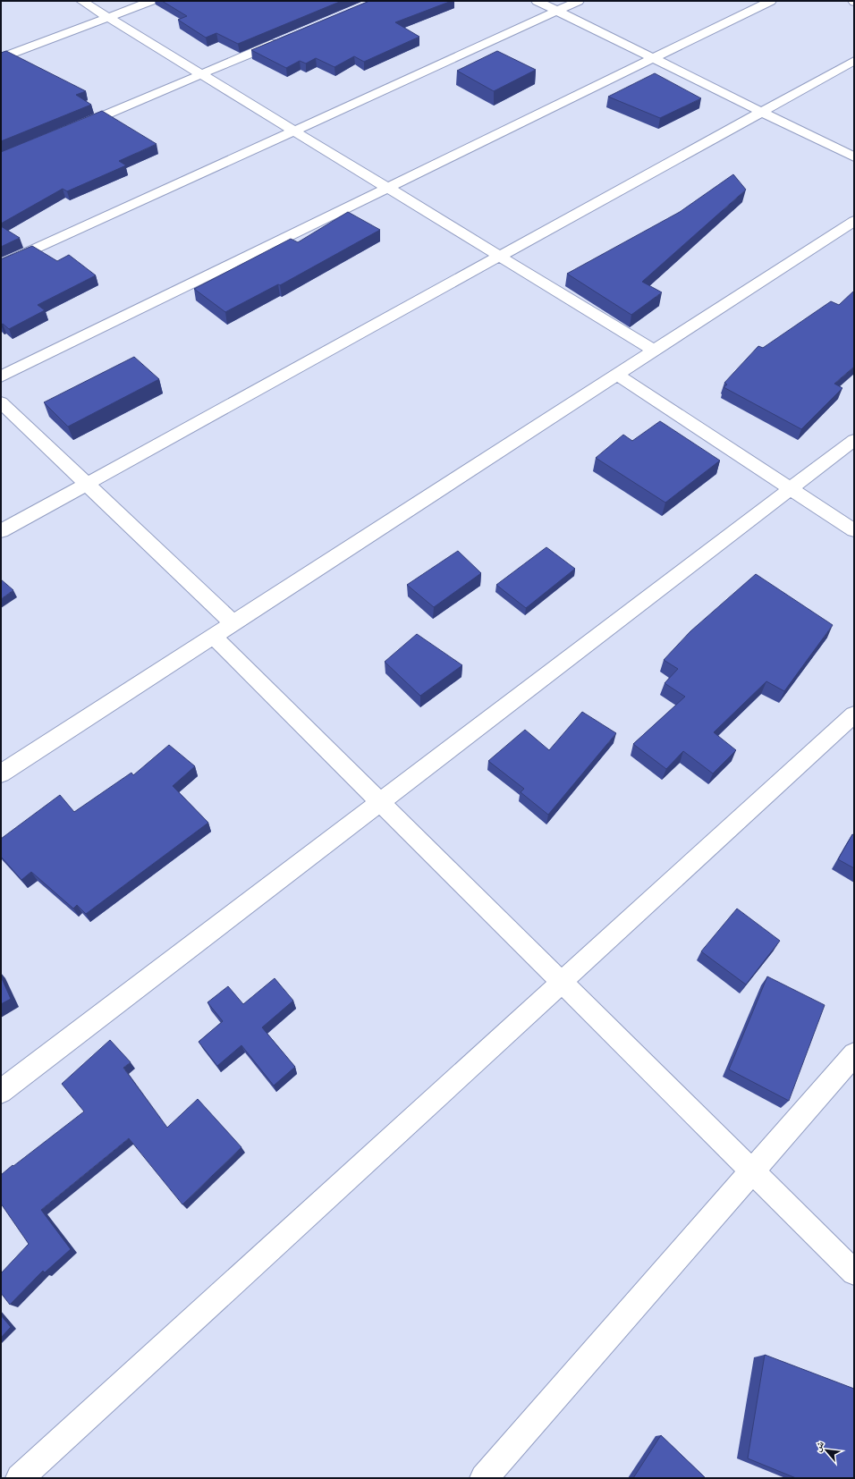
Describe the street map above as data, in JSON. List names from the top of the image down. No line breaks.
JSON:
{"north":"top left"}
